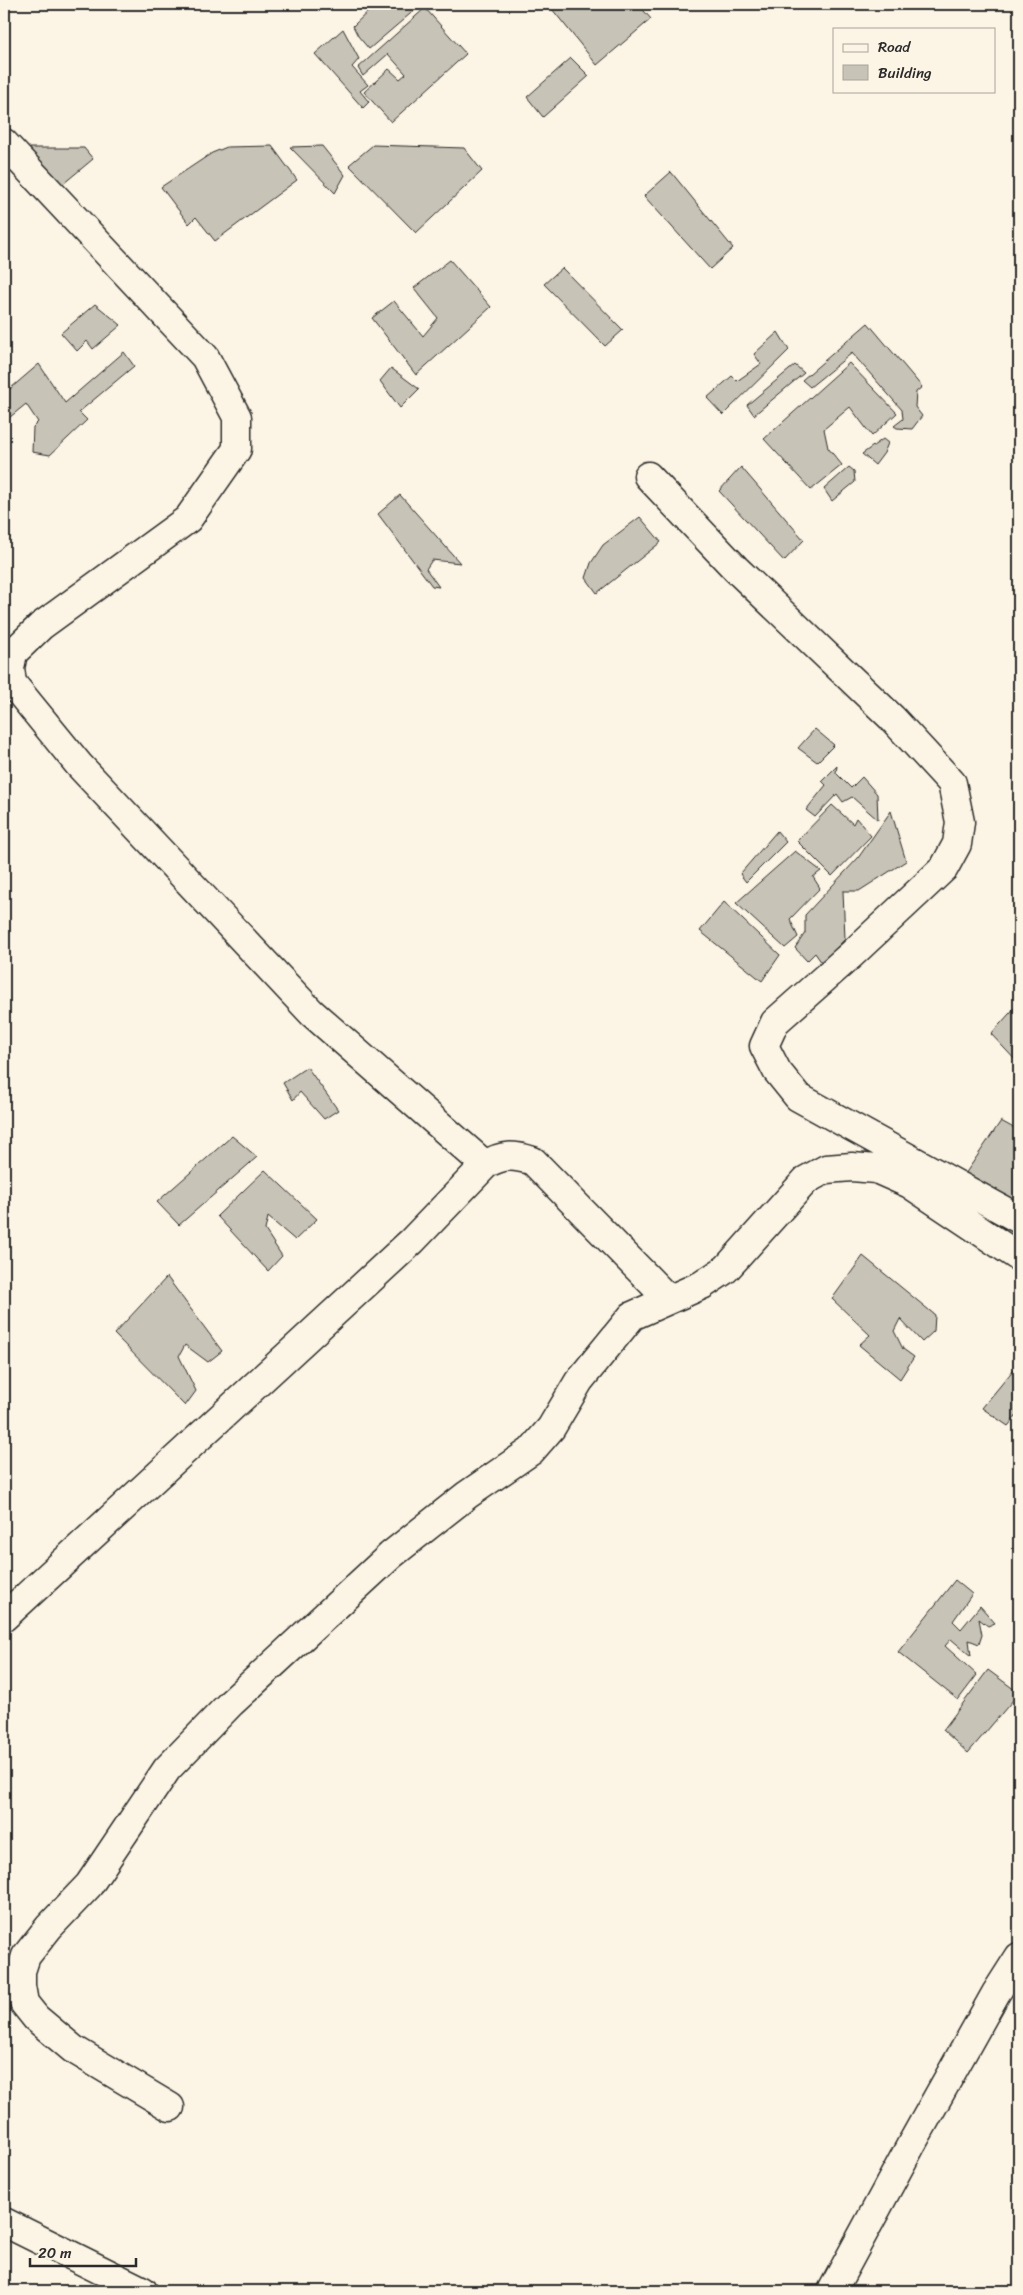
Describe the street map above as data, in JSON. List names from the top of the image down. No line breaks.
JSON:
{"legend":["Road","Building"],"scale_bar":"20 m"}
